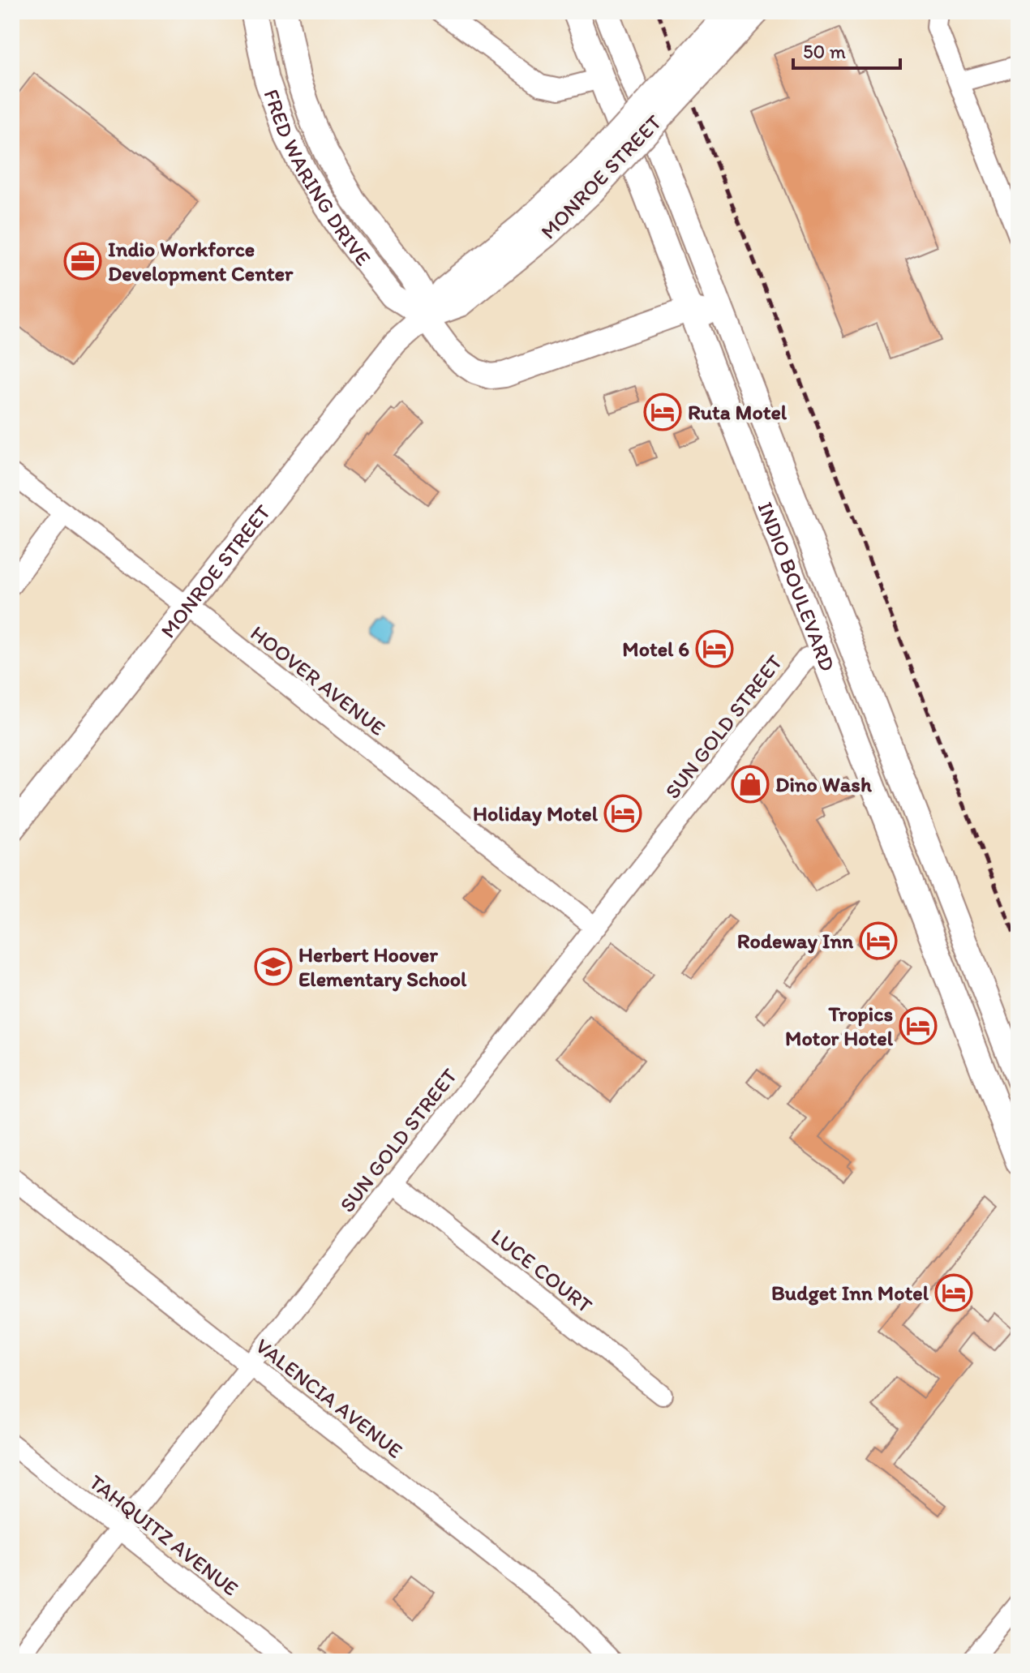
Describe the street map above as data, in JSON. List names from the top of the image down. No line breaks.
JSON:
{"streets":{"main road":["FRED WARING DRIVE","MONROE STREET","INDIO BOULEVARD"],"street":["HOOVER AVENUE","SUN GOLD STREET","LUCE COURT","VALENCIA AVENUE","TAHQUITZ AVENUE"]},"crossings":[["FRED WARING DRIVE","MONROE STREET"],["FRED WARING DRIVE","INDIO BOULEVARD"],["MONROE STREET","HOOVER AVENUE"],["INDIO BOULEVARD","SUN GOLD STREET"],["HOOVER AVENUE","SUN GOLD STREET"],["SUN GOLD STREET","LUCE COURT"],["SUN GOLD STREET","VALENCIA AVENUE"],["SUN GOLD STREET","TAHQUITZ AVENUE"]],"places":{"office":["Indio Workforce Development Center"],"hotel":["Ruta Motel","Motel 6","Holiday Motel","Rodeway Inn","Tropics Motor Hotel","Budget Inn Motel"],"shop":["Dino Wash"],"school or university":["Herbert Hoover Elementary School"]},"scale_bar":"50 m"}
